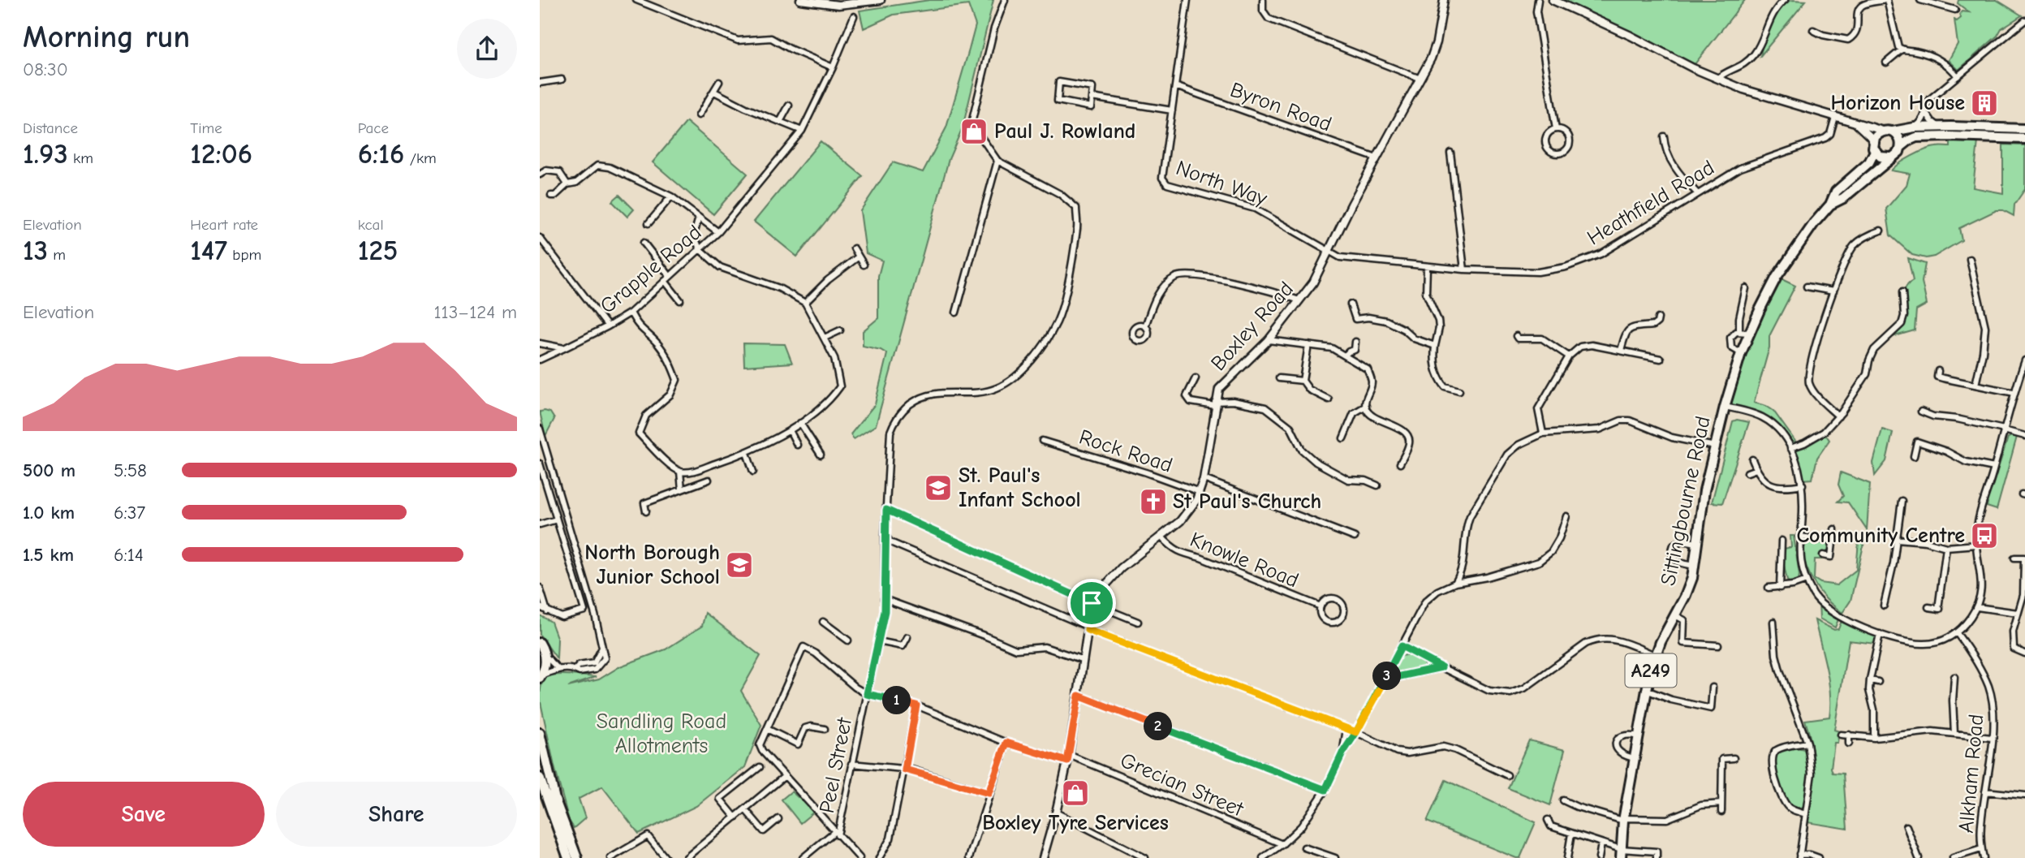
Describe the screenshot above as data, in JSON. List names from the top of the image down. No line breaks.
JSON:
{"streets":{"highway":["Sittingbourne Road","A249"],"street":["Byron Road","North Way","Heathfield Road","Grapple Road","Boxley Road","Rock Road","Knowle Road","Peel Street","Alkham Road","Grecian Street"]},"crossings":[["Byron Road","North Way"],["Byron Road","Boxley Road"],["North Way","Heathfield Road"],["North Way","Boxley Road"],["Heathfield Road","Boxley Road"],["Boxley Road","Rock Road"],["Boxley Road","Knowle Road"],["Boxley Road","Grecian Street"],["Peel Street","Grecian Street"]],"parks":["Sandling Road Allotments"],"places":{"building":["Horizon House"],"shop":["Paul J. Rowland","Boxley Tyre Services"],"school or university":["St. Paul's Infant School","North Borough Junior School"],"church":["St Paul's Church"],"bus stop":["Community Centre"]},"page":{"heading":["Morning run","08:30"],"stats":[["Distance","1.93 km"],["Time","12:06"],["Pace","6:16 /km"],["Elevation","13 m"],["Heart rate","147 bpm"],["kcal","125"]],"chart":["Elevation","113–124 m"],"list":[{"name":"500 m","note":"5:58"},{"name":"1.0 km","note":"6:37"},{"name":"1.5 km","note":"6:14"}],"pins":["3","1","2"],"buttons":["Save","Share"]}}
